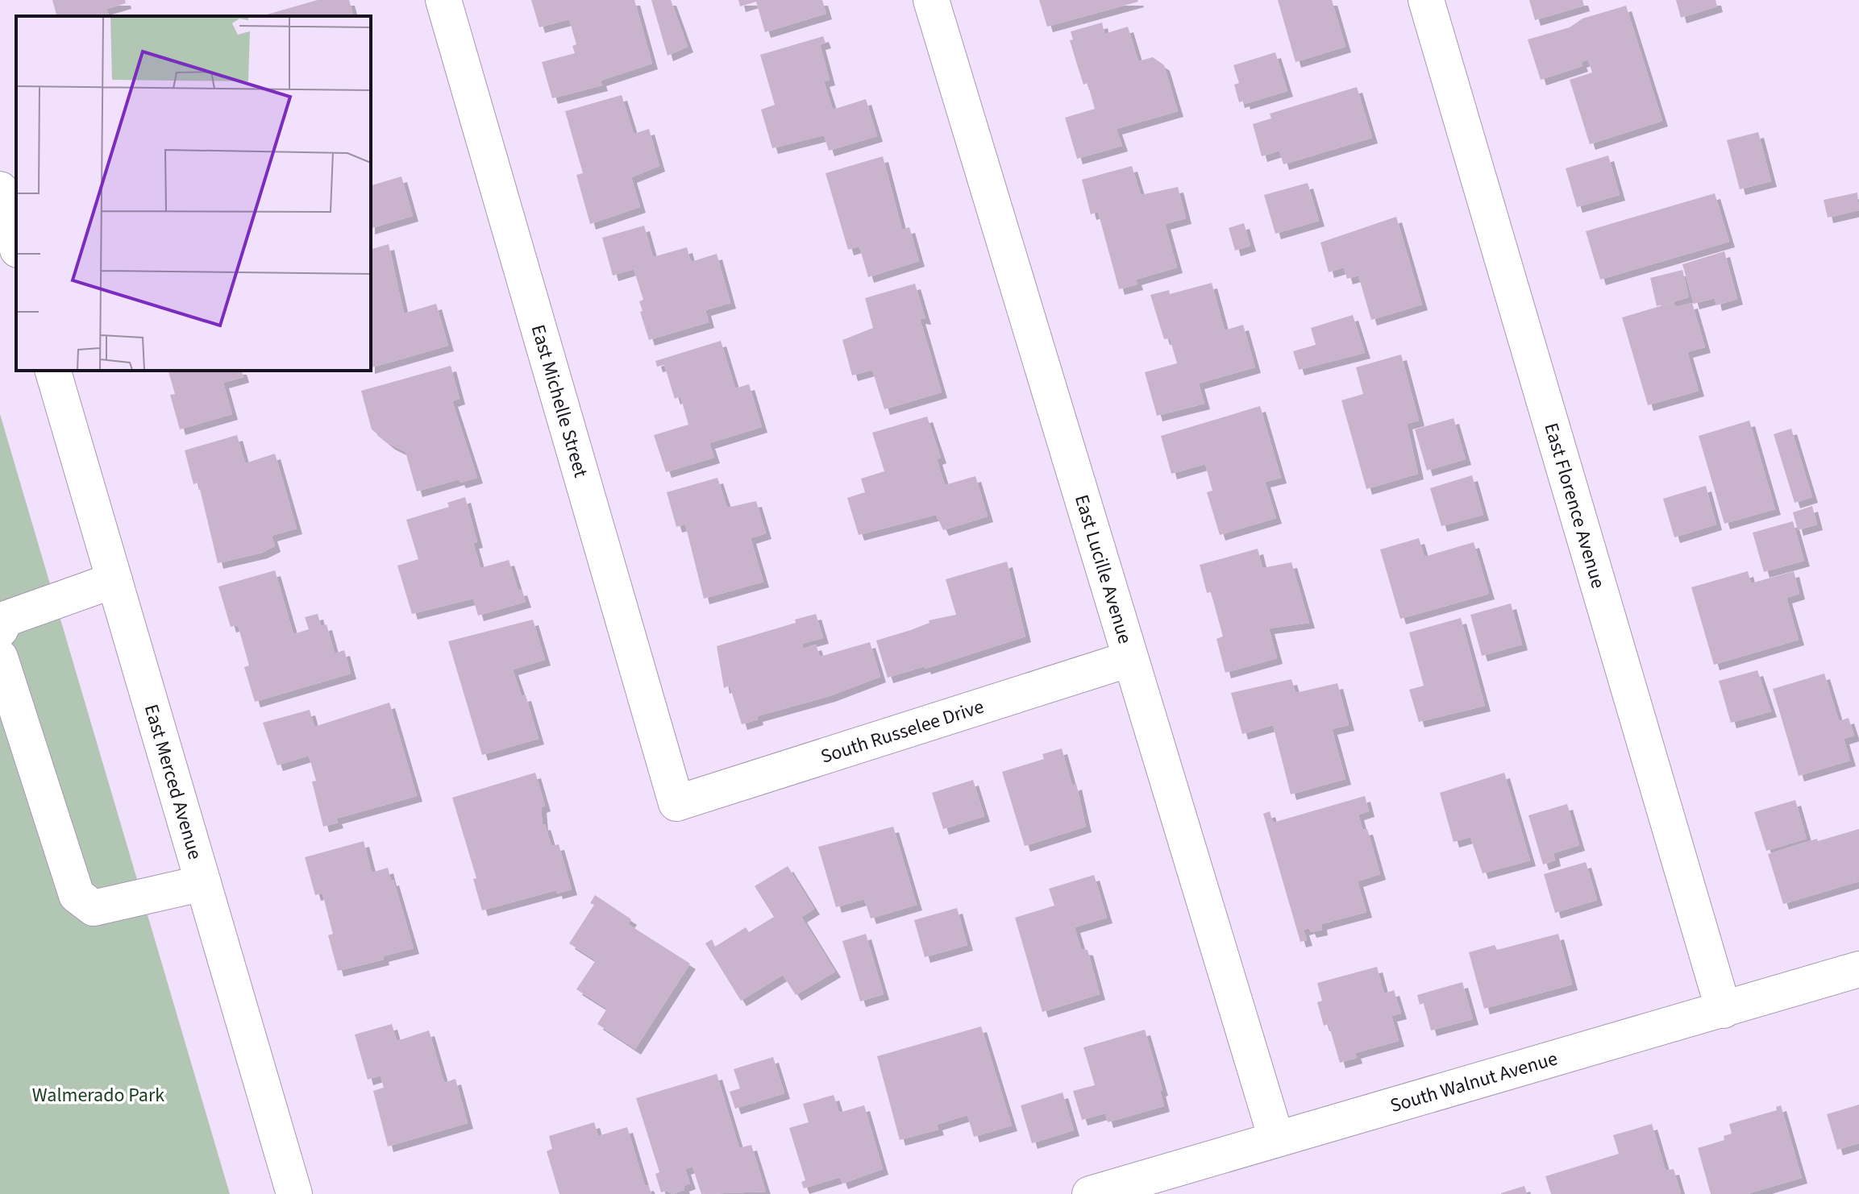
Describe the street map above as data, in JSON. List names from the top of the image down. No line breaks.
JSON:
{"streets":{"street":["East Michelle Street","East Florence Avenue","East Lucille Avenue","South Russelee Drive","East Merced Avenue","South Walnut Avenue"]},"crossings":[["East Michelle Street","South Russelee Drive"],["East Florence Avenue","South Walnut Avenue"],["East Lucille Avenue","South Russelee Drive"],["East Lucille Avenue","South Walnut Avenue"]],"parks":["Walmerado Park"]}
